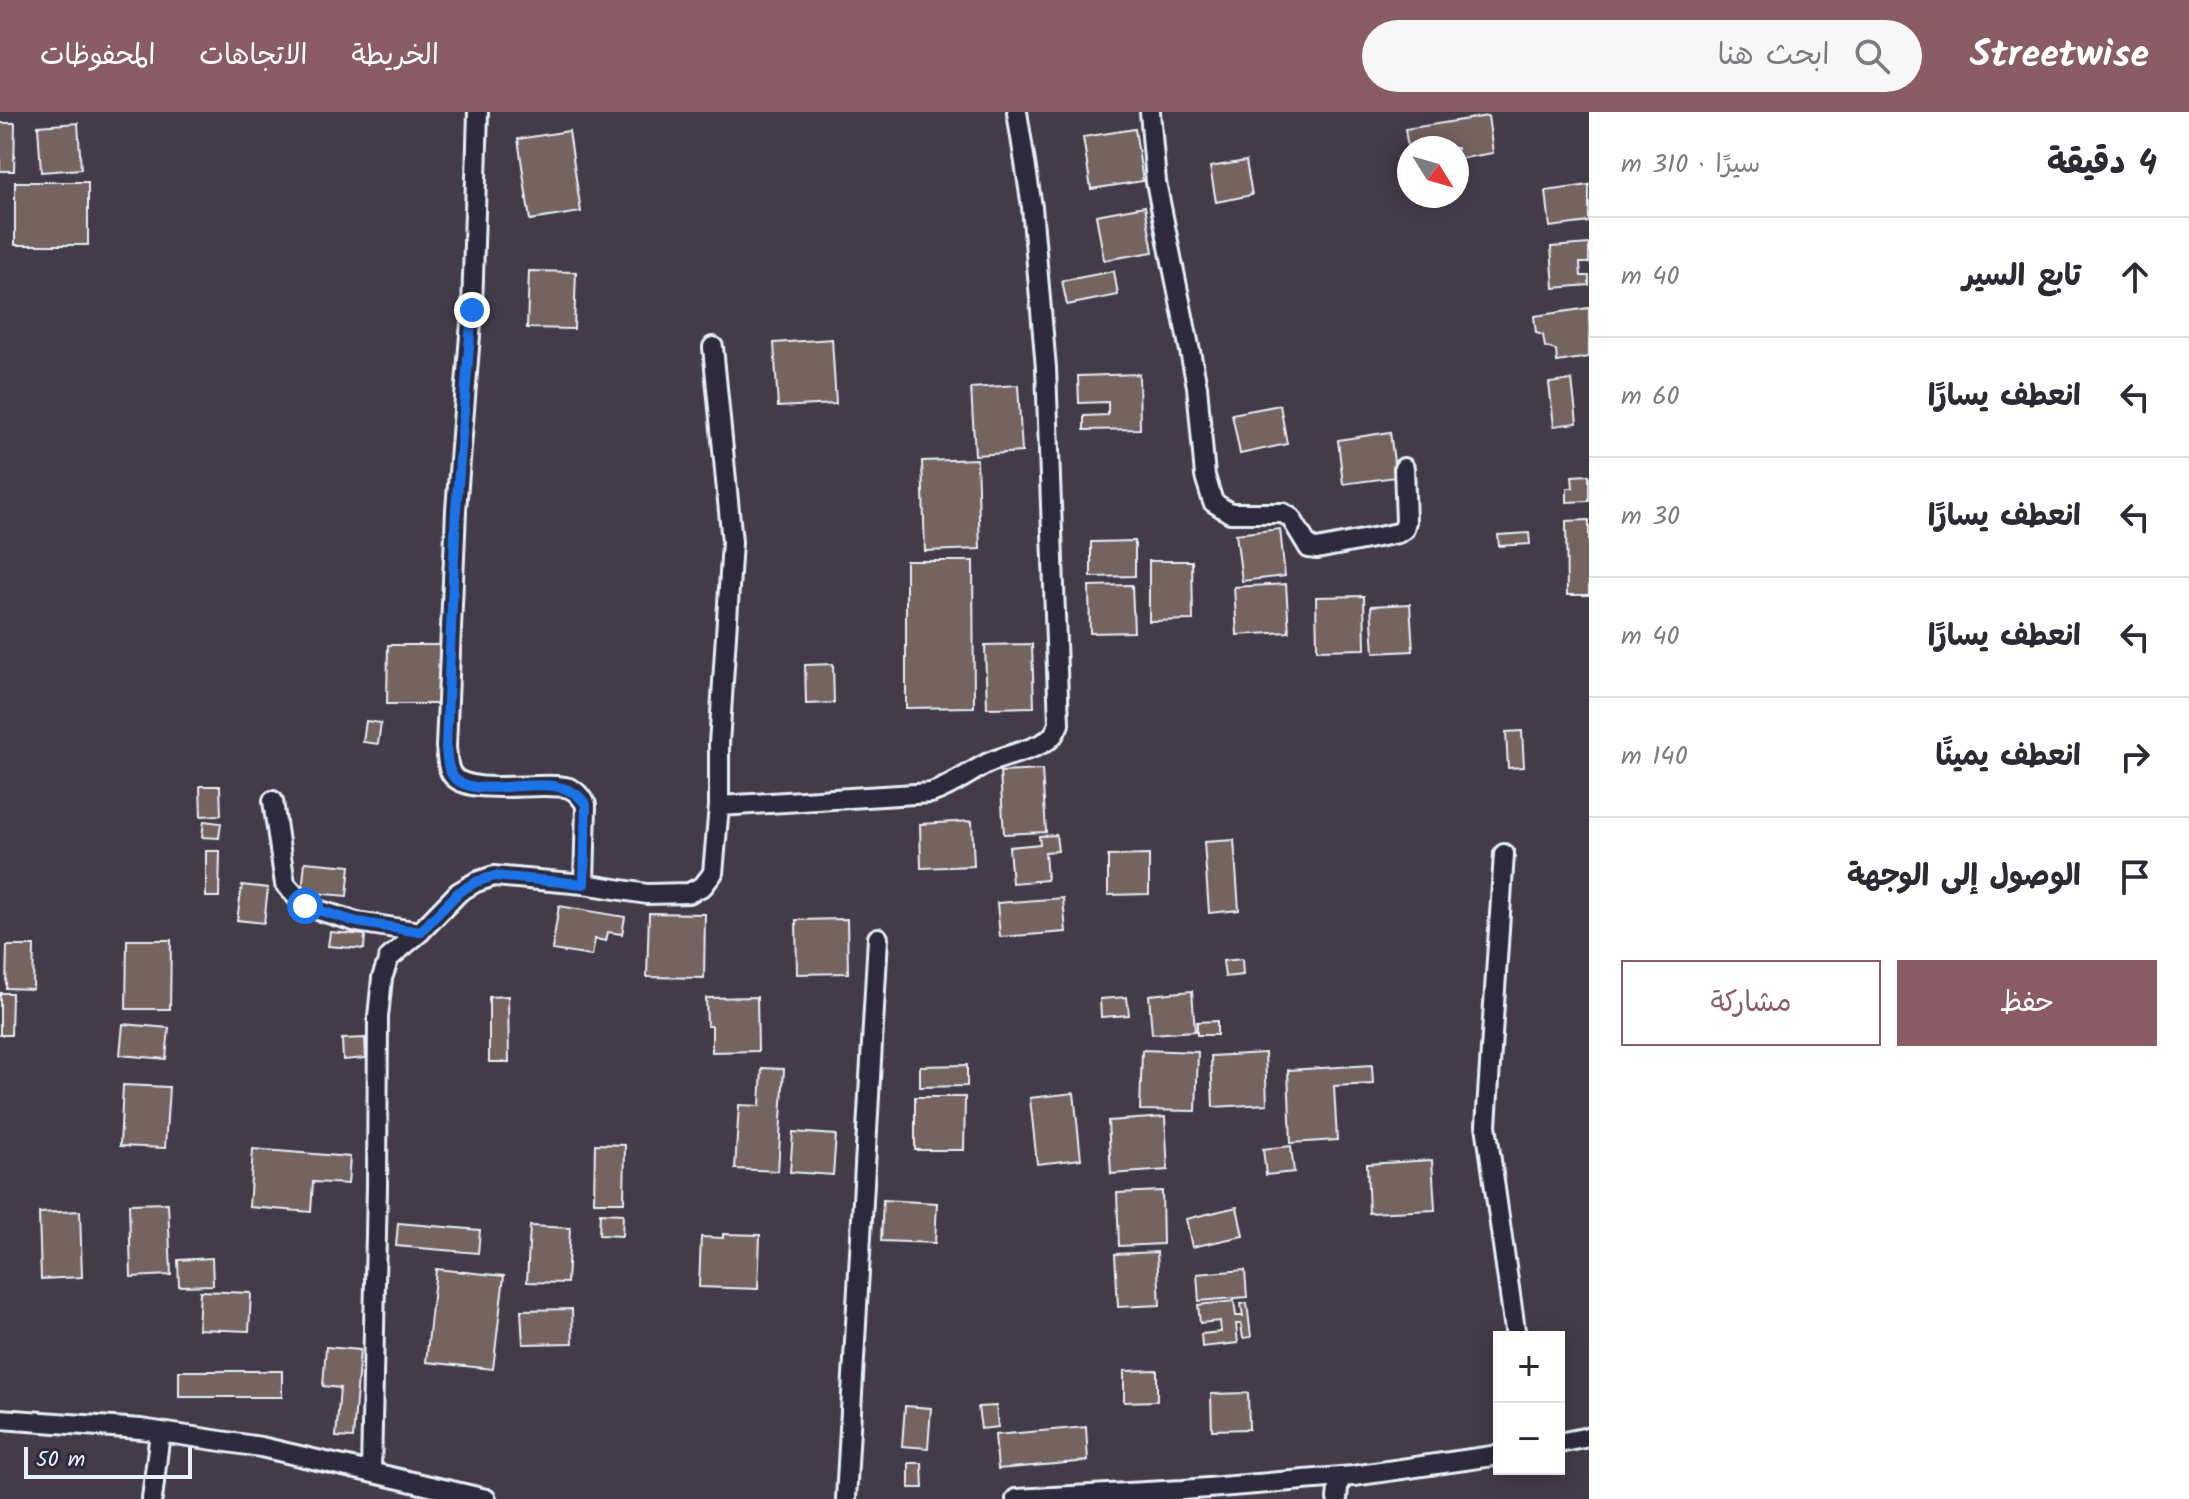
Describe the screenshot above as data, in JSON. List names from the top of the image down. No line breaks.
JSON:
{"scale_bar":"50 m","north":"bottom right","page":{"header":"Streetwise","search":"ابحث هنا","nav":["الخريطة","الاتجاهات","المحفوظات"],"heading":["4 دقيقة","سيرًا · 310 m"],"list":[["تابع السير","40 m"],["انعطف يسارًا","60 m"],["انعطف يسارًا","30 m"],["انعطف يسارًا","40 m"],["انعطف يمينًا","140 m"],"الوصول إلى الوجهة"],"buttons":["حفظ","مشاركة"],"map_buttons":["+","−"],"scale":"50 m"}}
